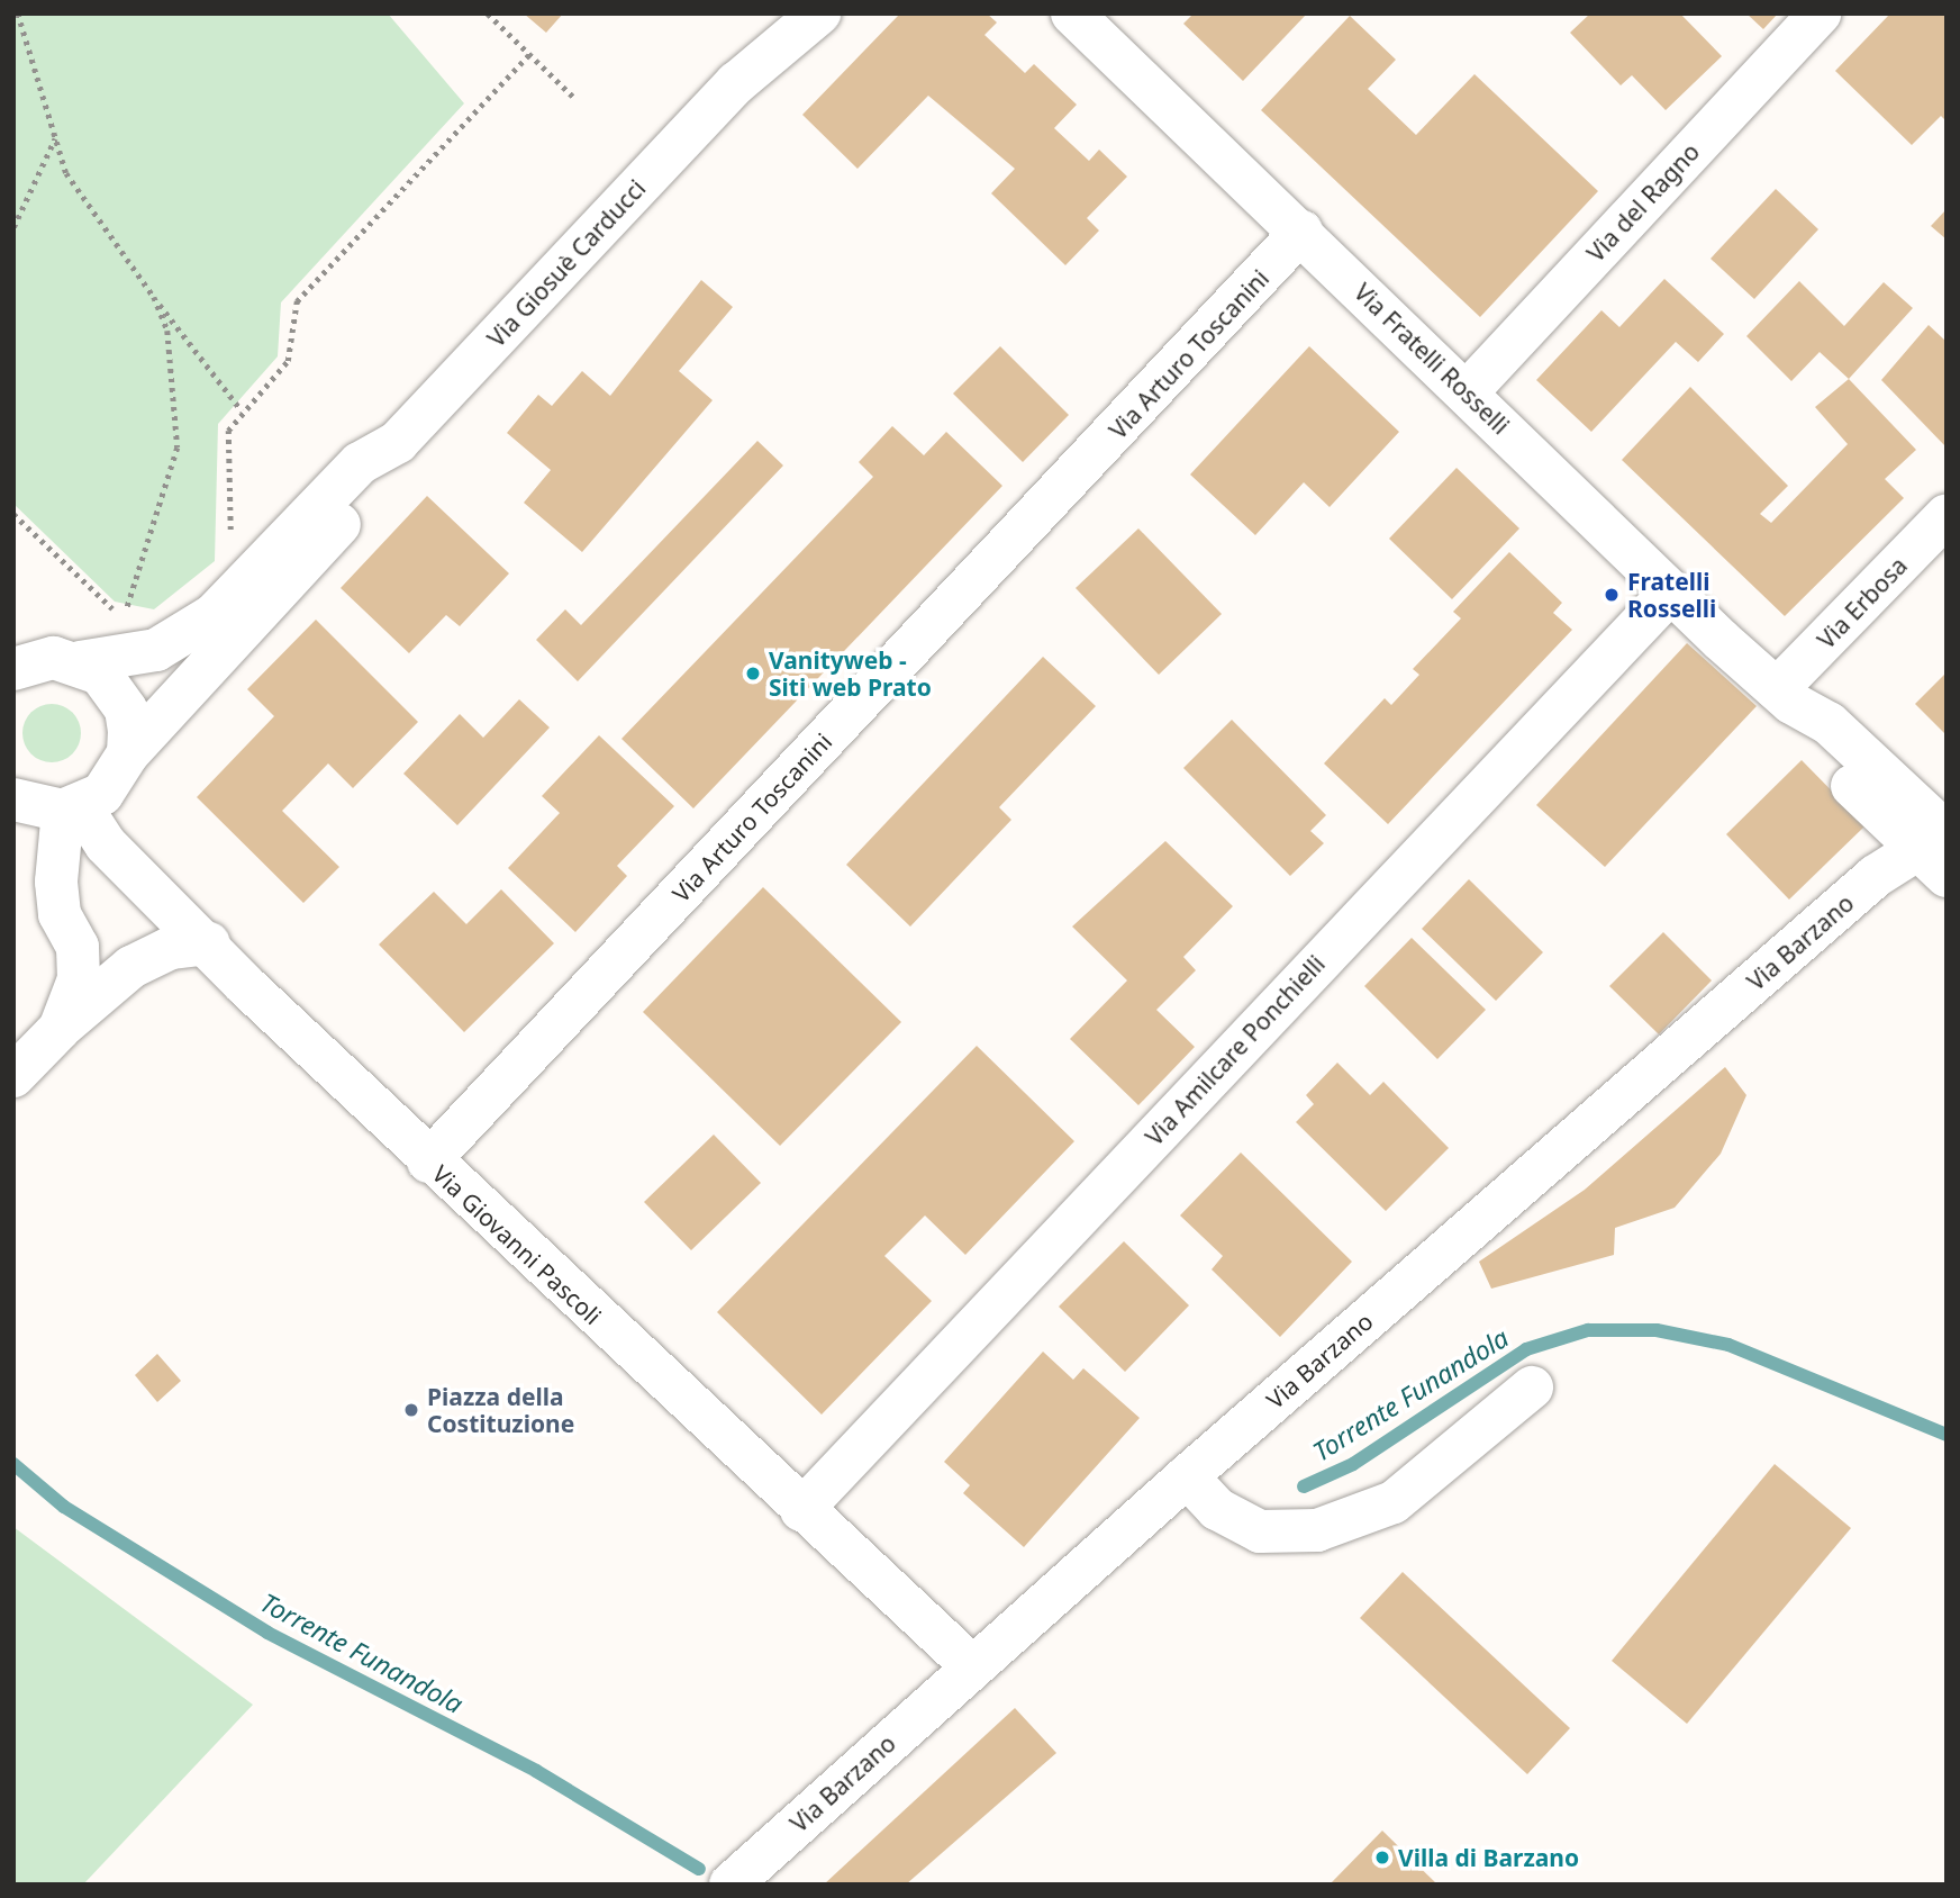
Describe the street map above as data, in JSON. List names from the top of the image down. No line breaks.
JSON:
{"streets":{"street":["Via del Ragno","Via Giosuè Carducci","Via Arturo Toscanini","Via Fratelli Rosselli","Via Erbosa","Via Barzano","Via Amilcare Ponchielli","Via Giovanni Pascoli"]},"crossings":[["Via del Ragno","Via Fratelli Rosselli"],["Via Giosuè Carducci","Via Giovanni Pascoli"],["Via Arturo Toscanini","Via Fratelli Rosselli"],["Via Arturo Toscanini","Via Giovanni Pascoli"],["Via Fratelli Rosselli","Via Erbosa"],["Via Fratelli Rosselli","Via Barzano"],["Via Fratelli Rosselli","Via Amilcare Ponchielli"],["Via Barzano","Via Giovanni Pascoli"],["Via Amilcare Ponchielli","Via Giovanni Pascoli"]],"water":["Torrente Funandola"],"places":["Fratelli Rosselli","Vanityweb - Siti web Prato","Piazza della Costituzione","Villa di Barzano"]}
